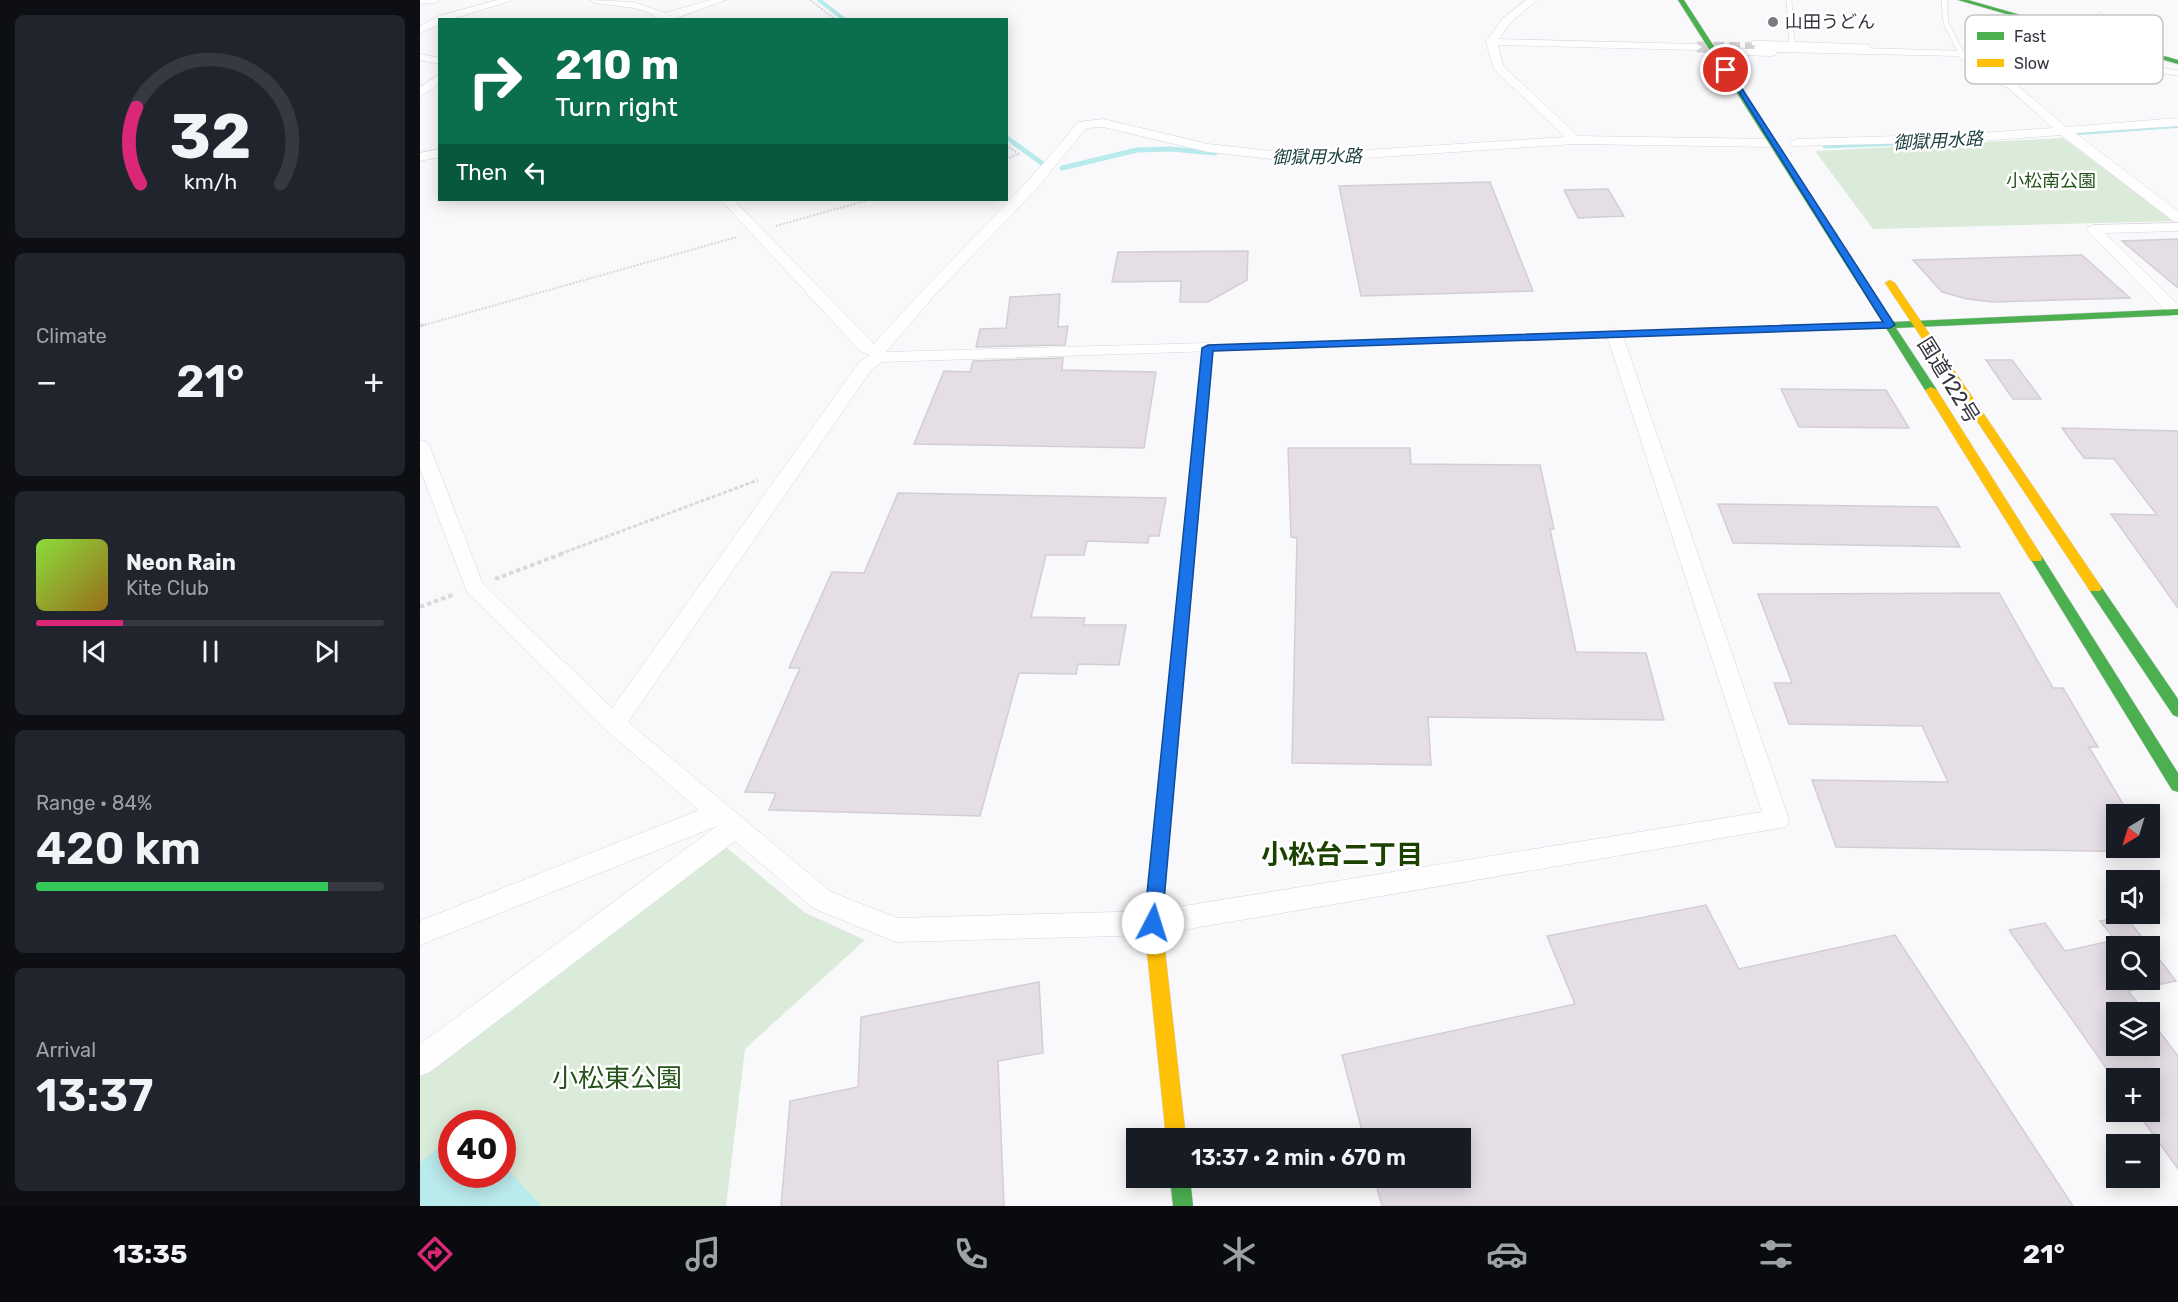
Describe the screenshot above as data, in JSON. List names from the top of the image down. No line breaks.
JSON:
{"streets":{"main road":["国道122号"]},"districts":["小松台二丁目"],"water":["御獄用水路"],"parks":["小松南公園","小松東公園"],"places":["山田うどん"],"legend":["Fast","Slow"],"north":"bottom left","page":{"turn":["210 m","Turn right"],"then":"Then","tile":["Climate",["Range · 84%","420 km"],["Arrival","13:37"]],"heat":["−","21°","+"],"song":["Neon Rain","Kite Club"],"map_buttons":["+","−"],"limit":"40","trip":"13:37 · 2 min · 670 m","tabs":["13:35","21°"],"gauge":["32","km/h"]}}
